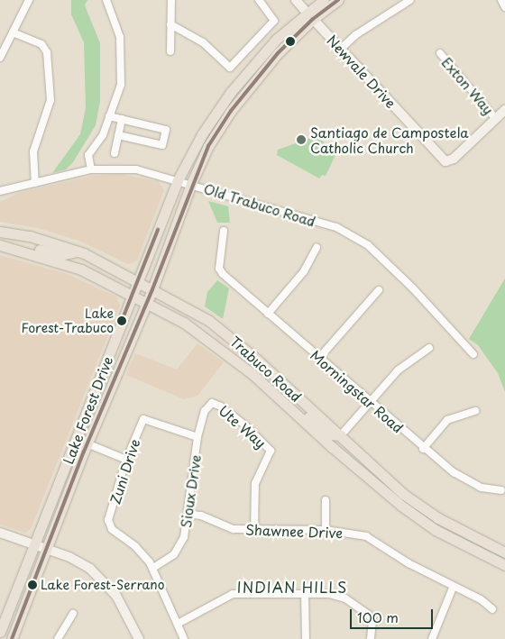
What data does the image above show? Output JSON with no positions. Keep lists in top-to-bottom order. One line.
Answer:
{"streets":{"main road":["Trabuco Road","Lake Forest Drive"],"street":["Newvale Drive","Exton Way","Old Trabuco Road","Morningstar Road","Ute Way","Zuni Drive","Sioux Drive","Shawnee Drive"]},"crossings":[["Newvale Drive","Exton Way"],["Newvale Drive","Lake Forest Drive"],["Old Trabuco Road","Lake Forest Drive"],["Trabuco Road","Lake Forest Drive"],["Ute Way","Sioux Drive"],["Ute Way","Shawnee Drive"],["Zuni Drive","Sioux Drive"],["Sioux Drive","Shawnee Drive"]],"districts":["INDIAN HILLS"],"places":["Santiago de Campostela Catholic Church","Lake Forest-Trabuco","Lake Forest-Serrano"],"scale_bar":"100 m"}
